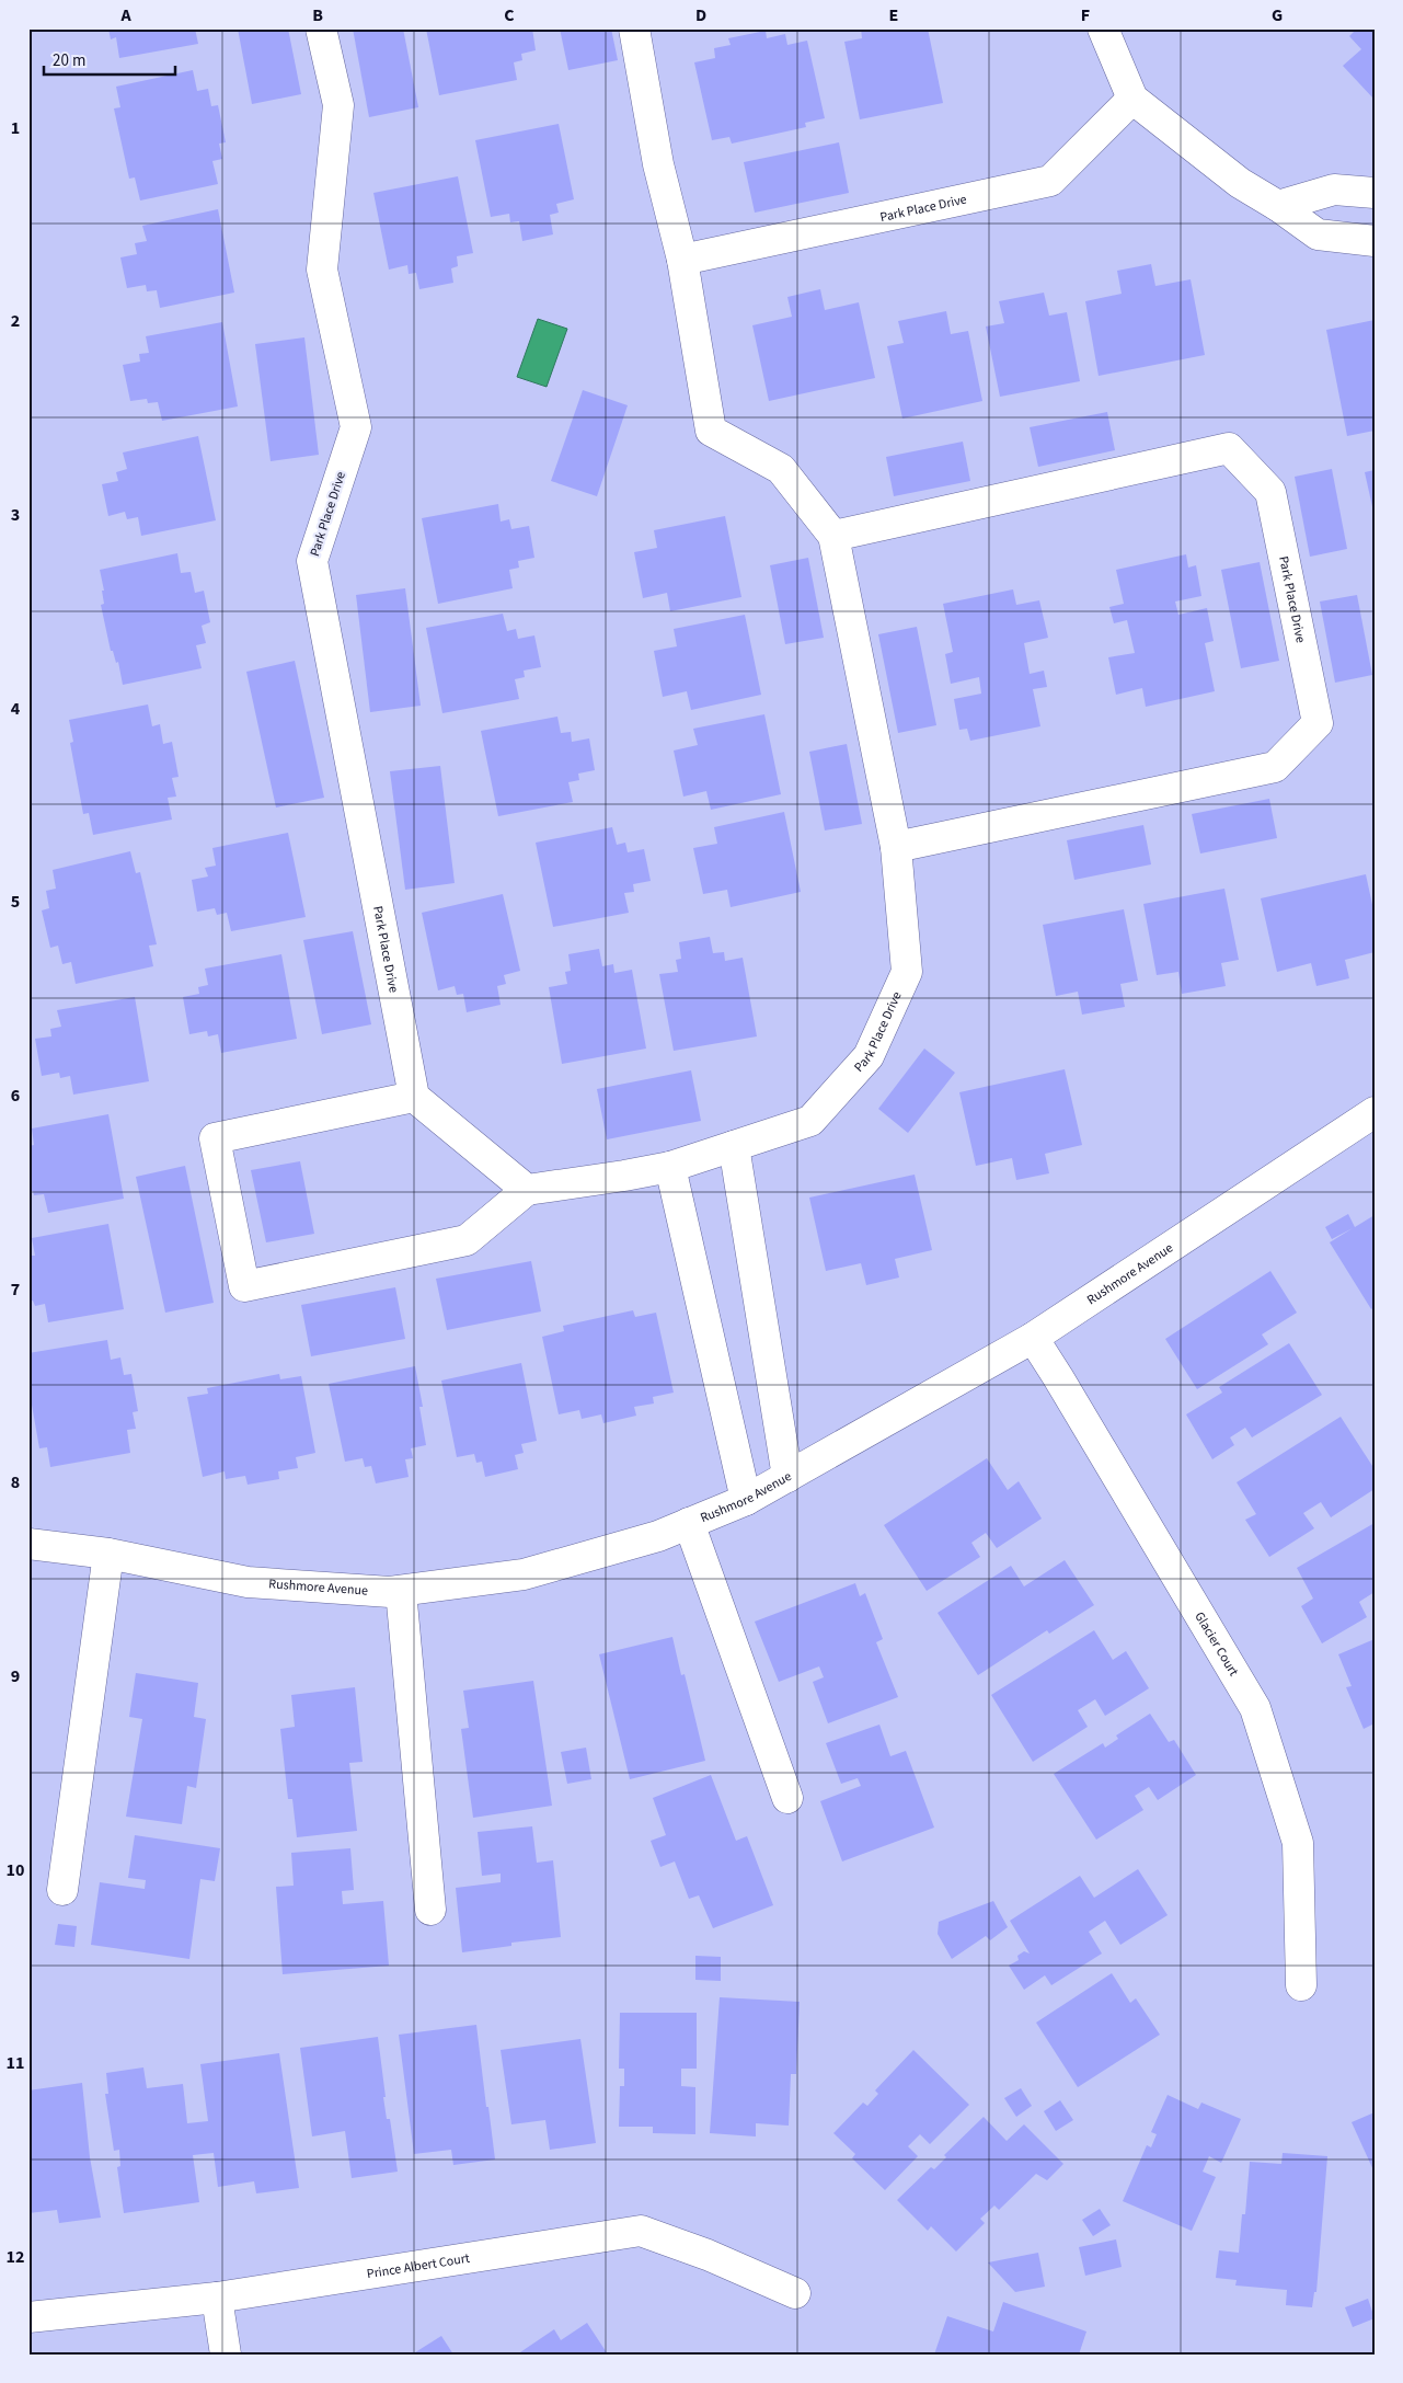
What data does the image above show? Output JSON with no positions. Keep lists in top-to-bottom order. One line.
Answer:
{"streets":{"street":["Park Place Drive","Rushmore Avenue","Glacier Court","Prince Albert Court"]},"crossings":[["Rushmore Avenue","Glacier Court"]],"scale_bar":"20 m","grid":{"columns":["A","B","C","D","E","F","G"],"rows":["1","2","3","4","5","6","7","8","9","10","11","12"]}}
